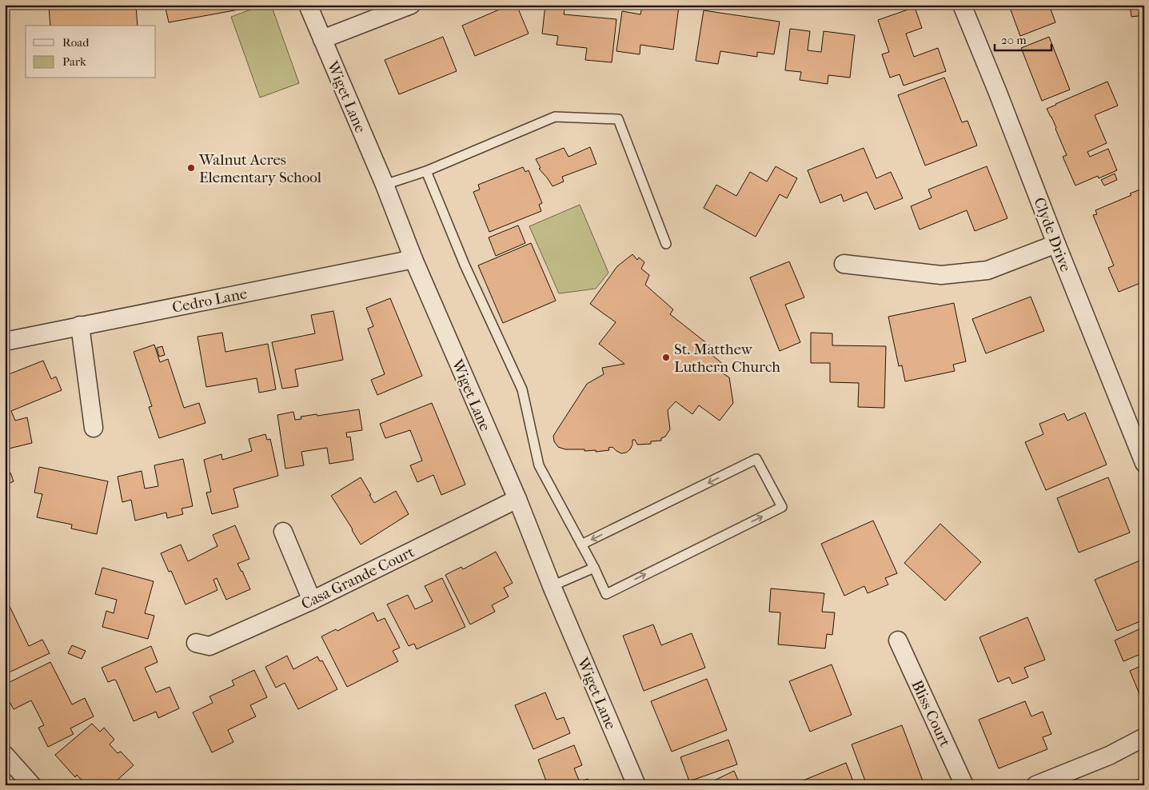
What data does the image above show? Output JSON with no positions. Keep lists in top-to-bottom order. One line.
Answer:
{"streets":{"street":["Wiget Lane","Clyde Drive","Cedro Lane","Casa Grande Court","Bliss Court"]},"crossings":[["Wiget Lane","Cedro Lane"],["Wiget Lane","Casa Grande Court"]],"places":["Walnut Acres Elementary School","St. Matthew Luthern Church"],"legend":["Road","Park"],"scale_bar":"20 m"}
